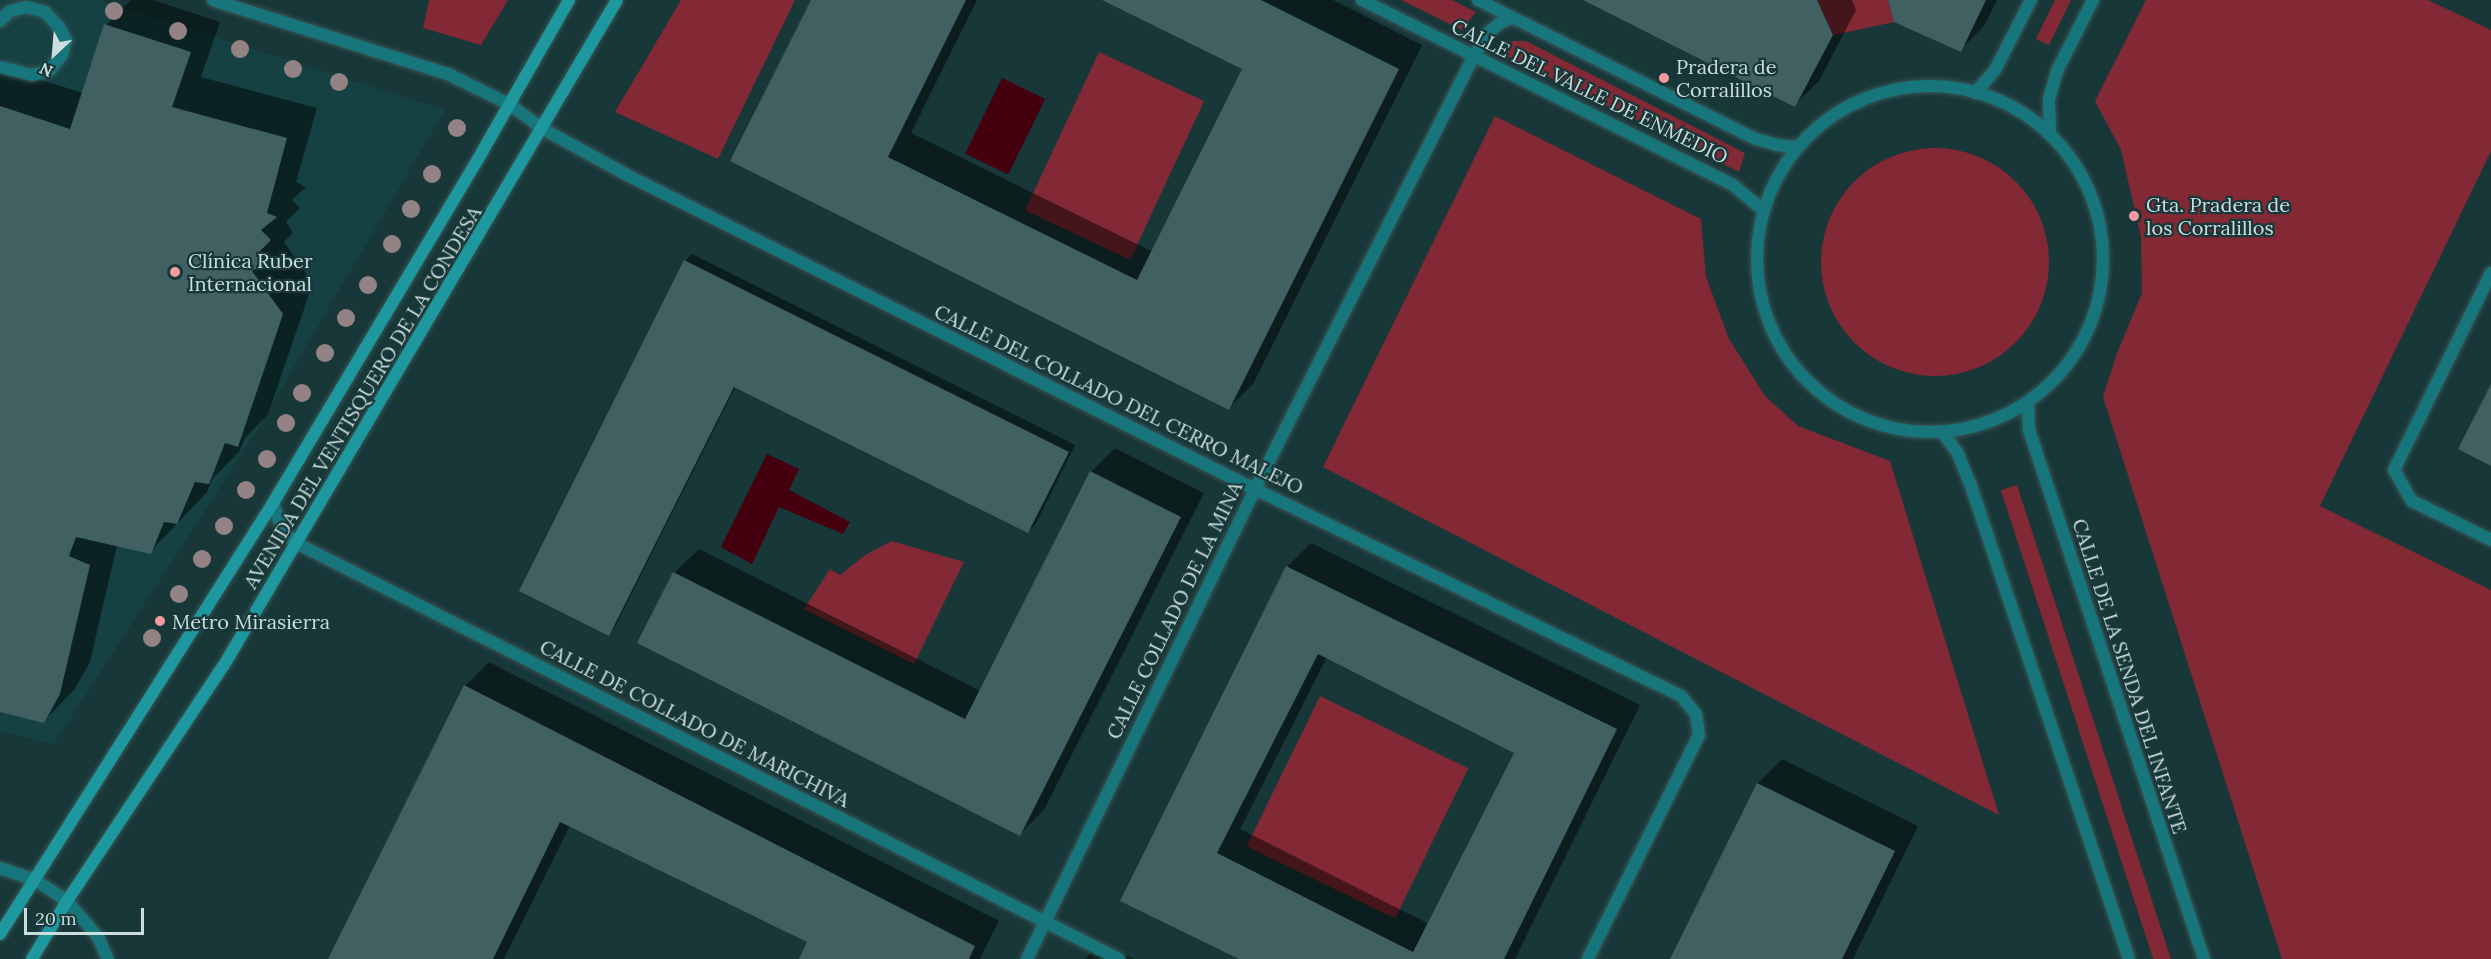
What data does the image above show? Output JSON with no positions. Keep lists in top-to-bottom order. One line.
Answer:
{"streets":{"main road":["AVENIDA DEL VENTISQUERO DE LA CONDESA"],"street":["CALLE DEL VALLE DE ENMEDIO","CALLE DEL COLLADO DEL CERRO MALEJO","CALLE COLLADO DE LA MINA","CALLE DE LA SENDA DEL INFANTE","CALLE DE COLLADO DE MARICHIVA"]},"crossings":[["CALLE DEL VALLE DE ENMEDIO","CALLE COLLADO DE LA MINA"],["AVENIDA DEL VENTISQUERO DE LA CONDESA","CALLE DEL COLLADO DEL CERRO MALEJO"],["AVENIDA DEL VENTISQUERO DE LA CONDESA","CALLE DE COLLADO DE MARICHIVA"],["CALLE DEL COLLADO DEL CERRO MALEJO","CALLE COLLADO DE LA MINA"],["CALLE COLLADO DE LA MINA","CALLE DE COLLADO DE MARICHIVA"]],"places":["Pradera de Corralillos","Gta. Pradera de los Corralillos","Clínica Ruber Internacional","Metro Mirasierra"],"scale_bar":"20 m","north":"bottom left"}
